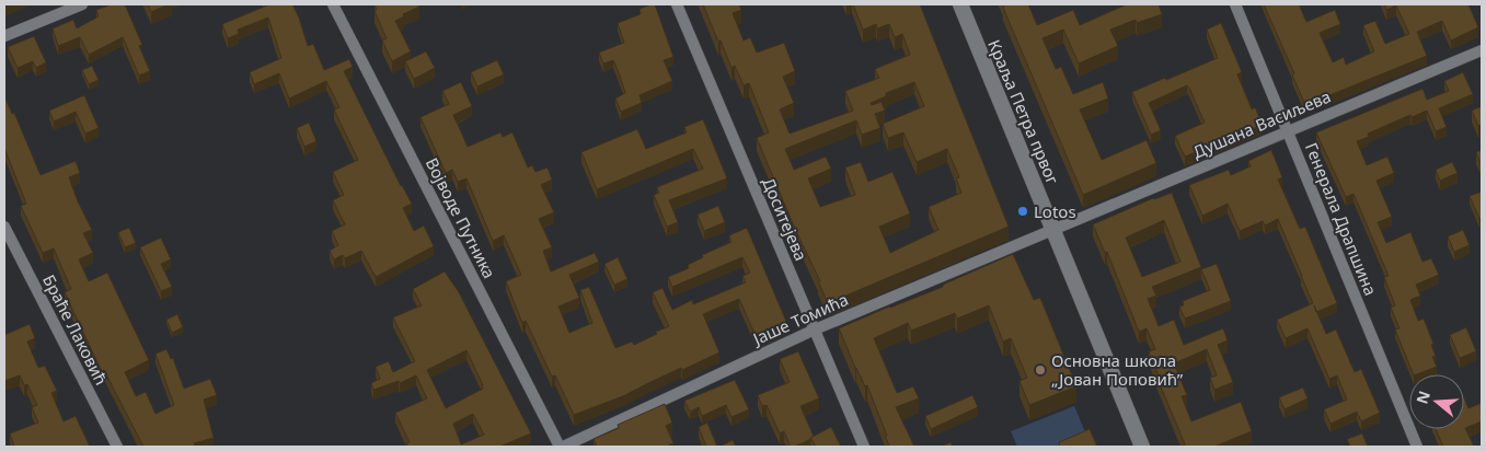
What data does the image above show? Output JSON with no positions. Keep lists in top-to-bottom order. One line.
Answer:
{"streets":{"street":["Краља Петра првог","Душана Васиљева","Војводе Путника","Доситејева","Генерала Драпшина","Јаше Томића","Браће Лаковић"]},"crossings":[["Краља Петра првог","Душана Васиљева"],["Краља Петра првог","Јаше Томића"],["Душана Васиљева","Генерала Драпшина"],["Душана Васиљева","Јаше Томића"],["Војводе Путника","Јаше Томића"],["Доситејева","Јаше Томића"]],"places":["Lotos","Основна школа „Јован Поповић”"],"north":"left"}
